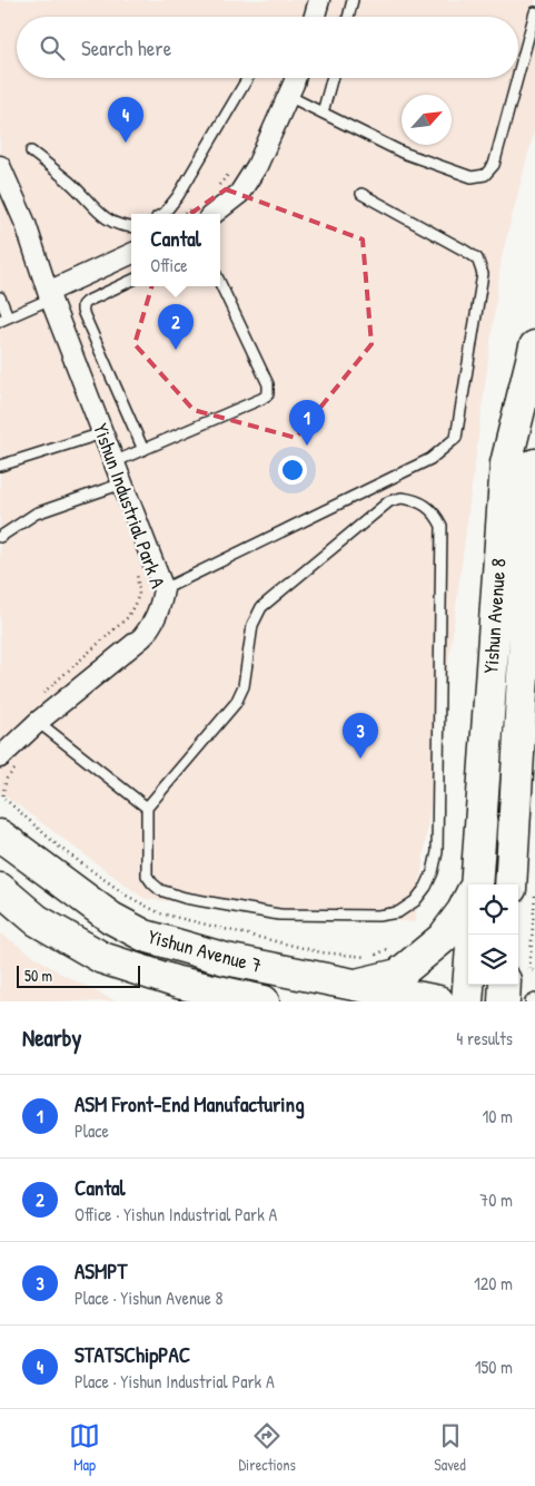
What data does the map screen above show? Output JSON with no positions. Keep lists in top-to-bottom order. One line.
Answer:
{"streets":{"main road":["Yishun Avenue 8","Yishun Avenue 7"],"street":["Yishun Industrial Park A"]},"scale_bar":"50 m","north":"top right","page":{"search":"Search here","pins":["4","2","1","3"],"popup":["Cantal","Office"],"scale":"50 m","heading":["Nearby","4 results"],"list":[{"mark":"1","name":"ASM Front-End Manufacturing","note":"Place","value":"10 m"},{"mark":"2","name":"Cantal","note":"Office · Yishun Industrial Park A","value":"70 m"},{"mark":"3","name":"ASMPT","note":"Place · Yishun Avenue 8","value":"120 m"},{"mark":"4","name":"STATSChipPAC","note":"Place · Yishun Industrial Park A","value":"150 m"}],"nav":["Map","Directions","Saved"]}}
